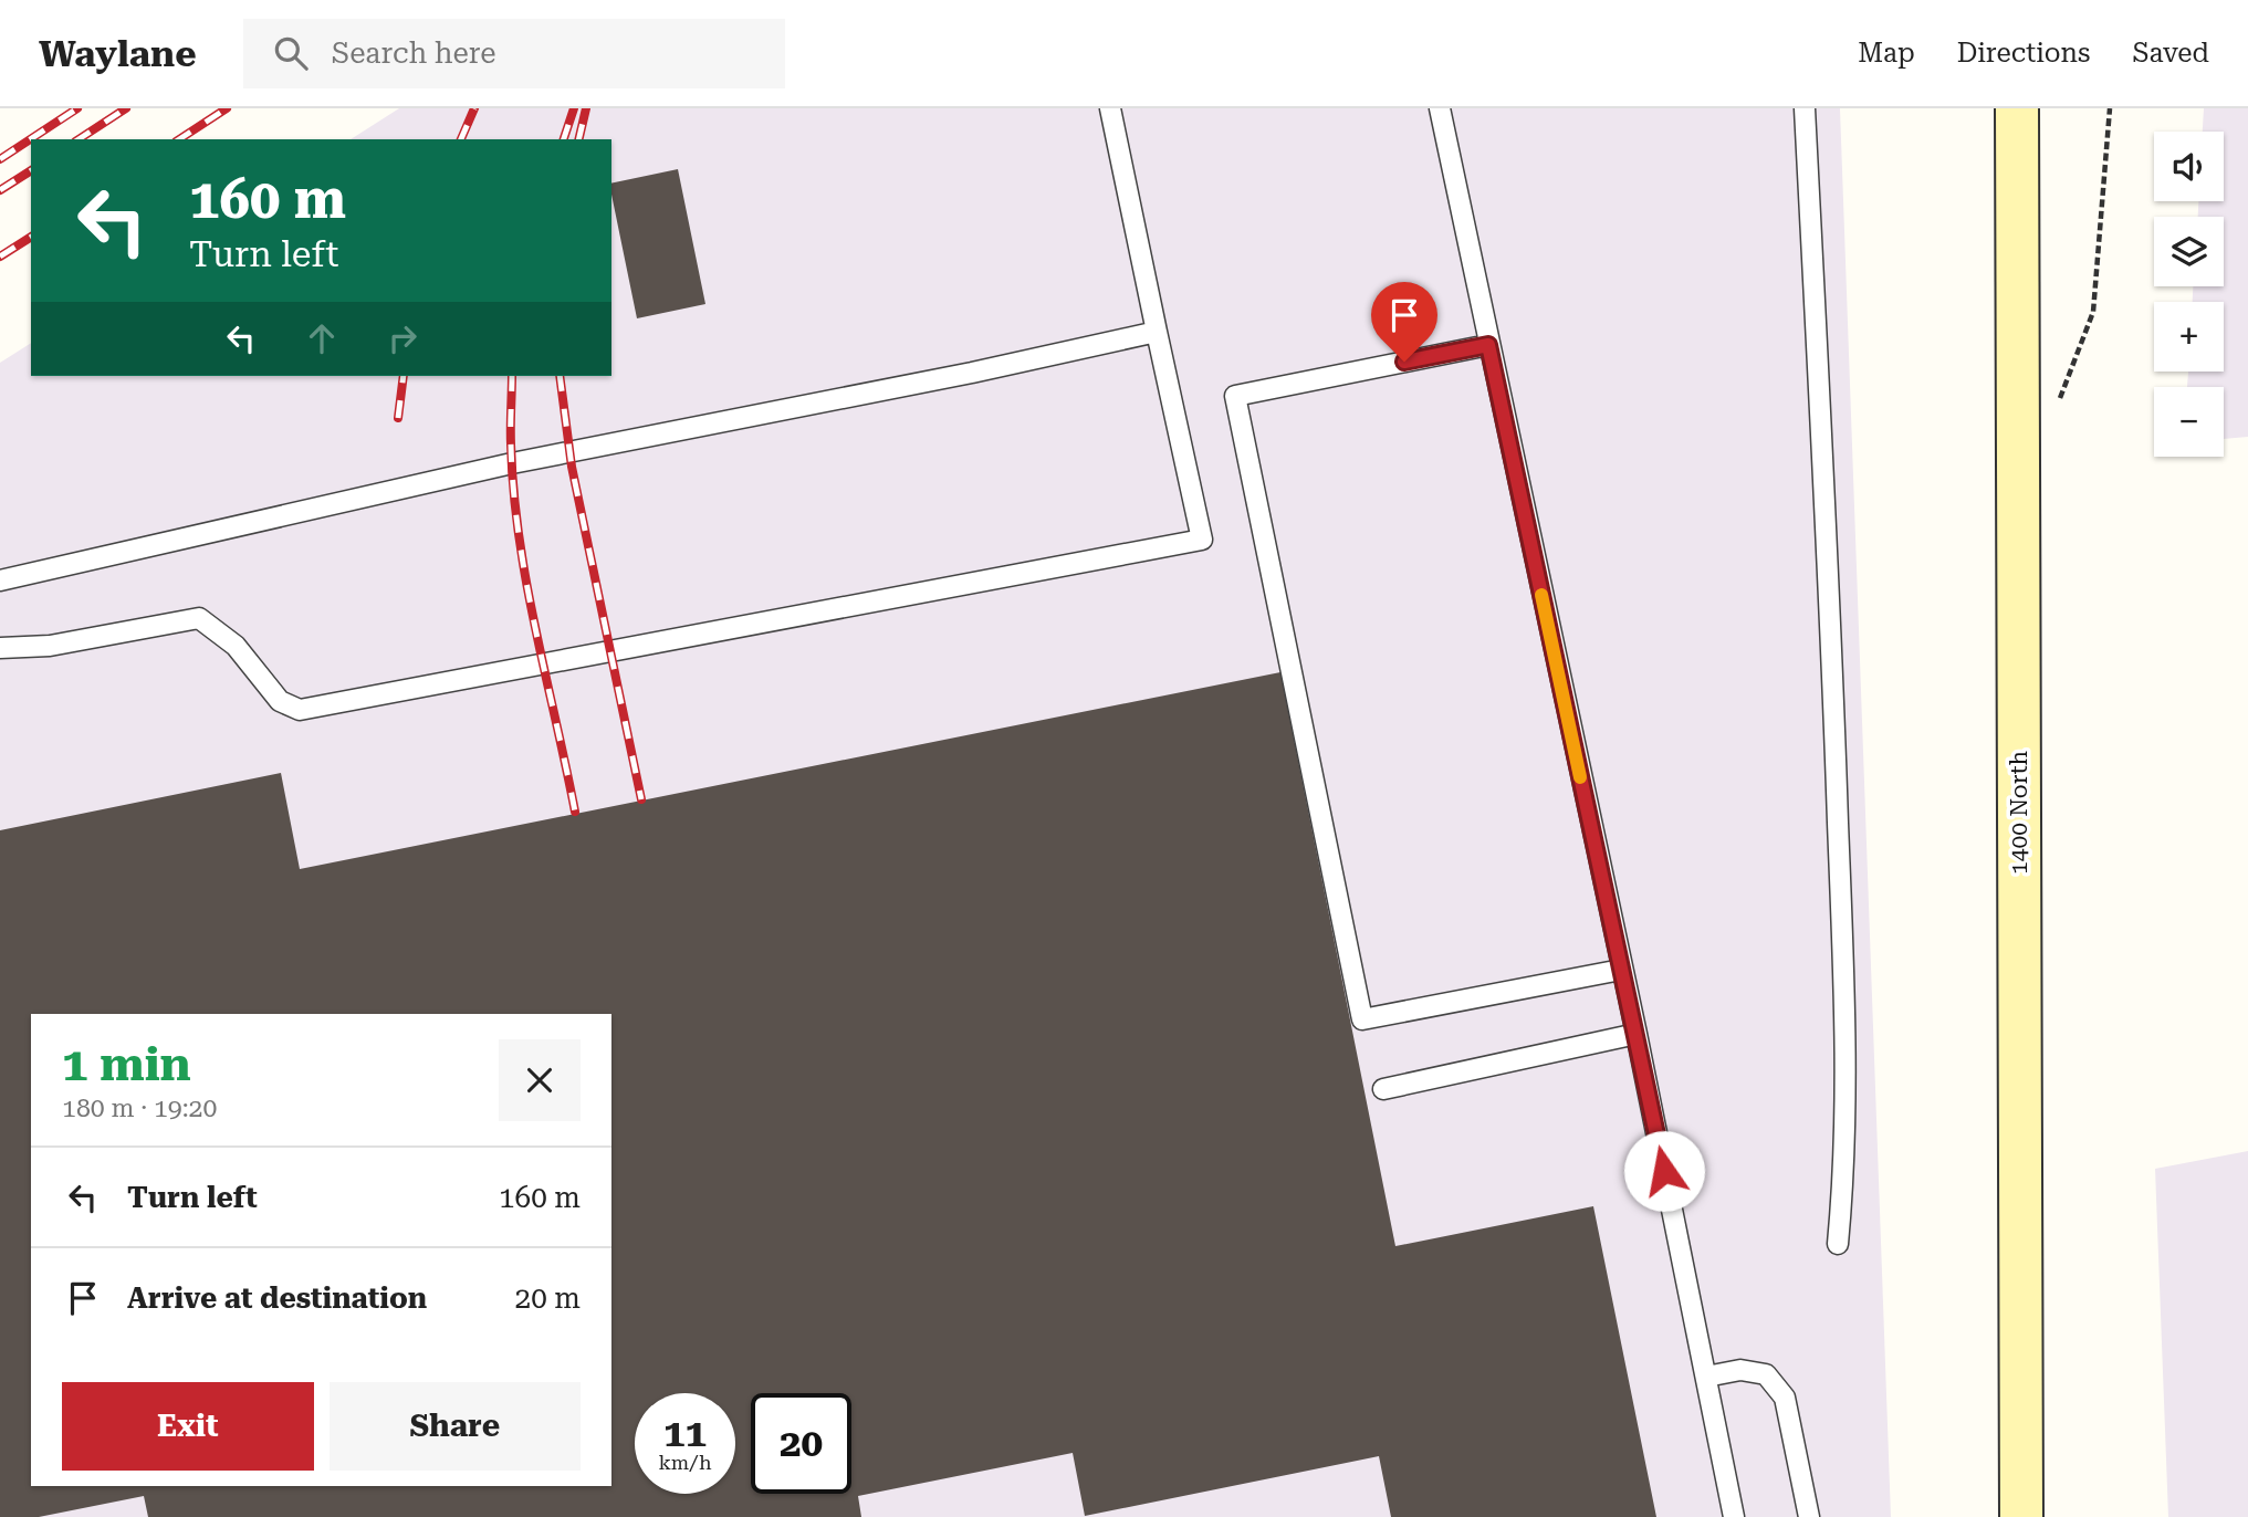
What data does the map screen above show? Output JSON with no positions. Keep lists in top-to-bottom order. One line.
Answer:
{"streets":{"main road":["1400 North"]},"page":{"header":"Waylane","search":"Search here","nav":["Map","Directions","Saved"],"map_buttons":["+","−"],"turn":["160 m","Turn left"],"heading":["1 min","180 m · 19:20"],"list":[{"name":"Turn left","value":"160 m"},{"name":"Arrive at destination","value":"20 m"}],"buttons":["Exit","Share"],"speed":"11 km/h","limit":"20"}}
